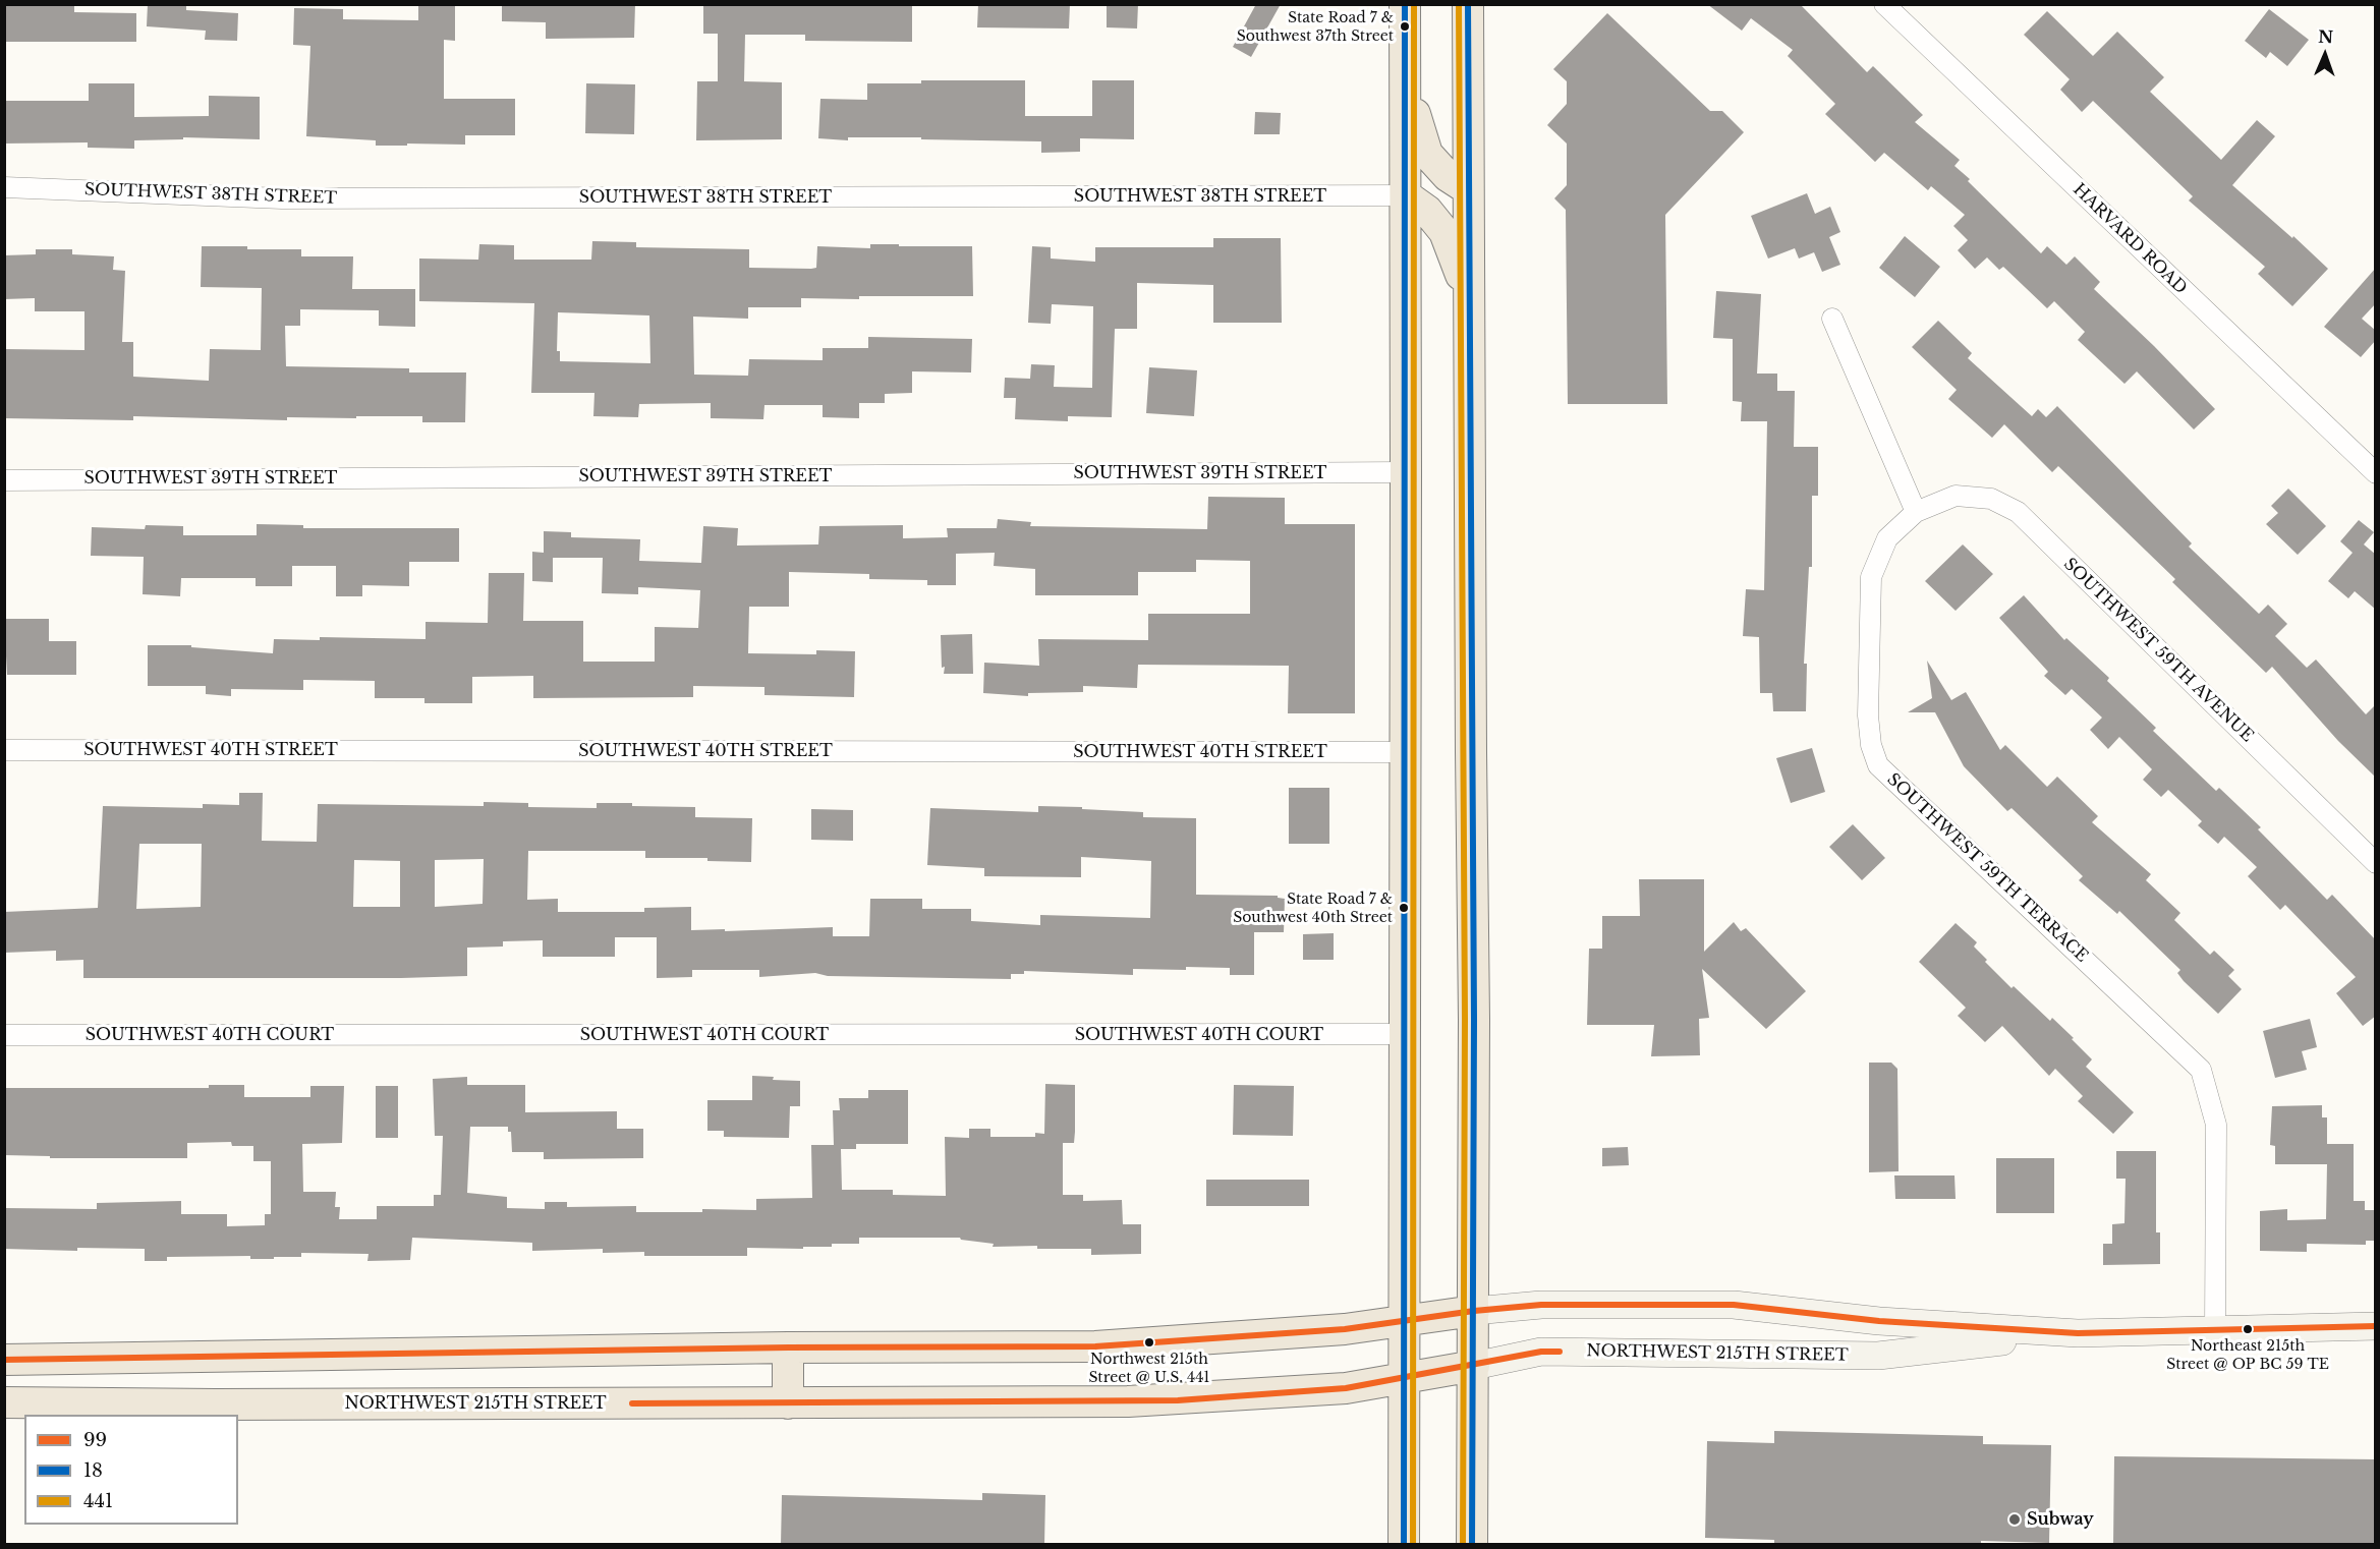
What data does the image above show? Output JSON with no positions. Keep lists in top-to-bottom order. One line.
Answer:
{"streets":{"main road":["NORTHWEST 215TH STREET"],"street":["SOUTHWEST 38TH STREET","HARVARD ROAD","SOUTHWEST 39TH STREET","SOUTHWEST 59TH AVENUE","SOUTHWEST 40TH STREET","SOUTHWEST 59TH TERRACE","SOUTHWEST 40TH COURT"]},"crossings":[["SOUTHWEST 59TH AVENUE","SOUTHWEST 59TH TERRACE"],["SOUTHWEST 59TH TERRACE","NORTHWEST 215TH STREET"]],"places":["State Road 7 & Southwest 37th Street","State Road 7 & Southwest 40th Street","Northeast 215th Street @ OP BC 59 TE","Northwest 215th Street @ U.S. 441","Subway"],"lines":["transit line 18","transit line 441","transit line 99"],"legend":["99","18","441"],"north":"top"}
